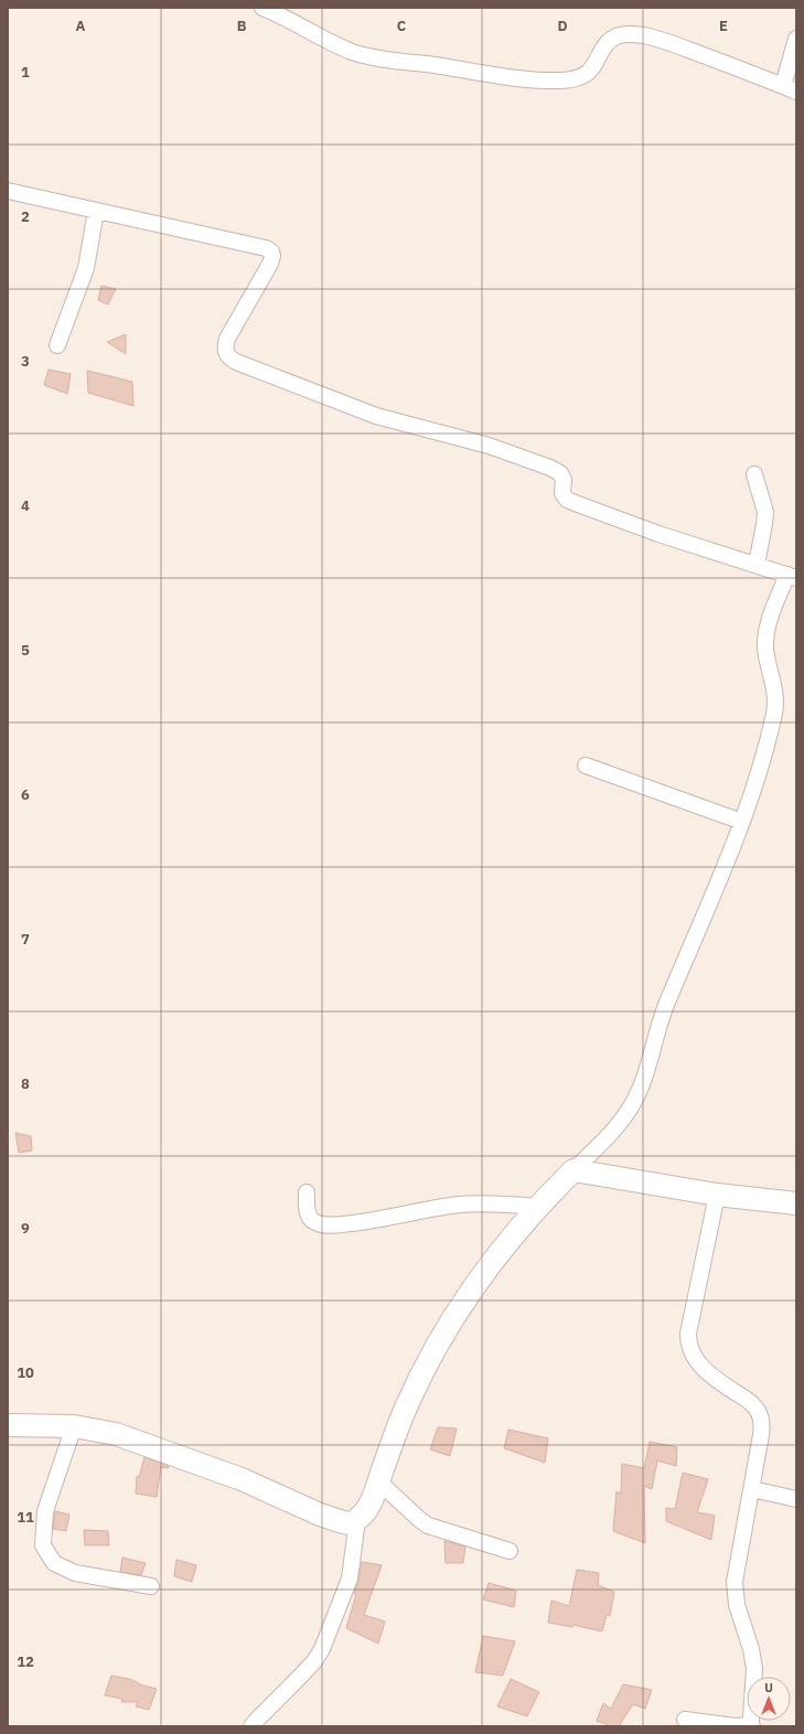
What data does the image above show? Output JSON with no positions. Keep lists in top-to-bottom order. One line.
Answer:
{"north":"top","grid":{"columns":["A","B","C","D","E"],"rows":["1","2","3","4","5","6","7","8","9","10","11","12"]}}
